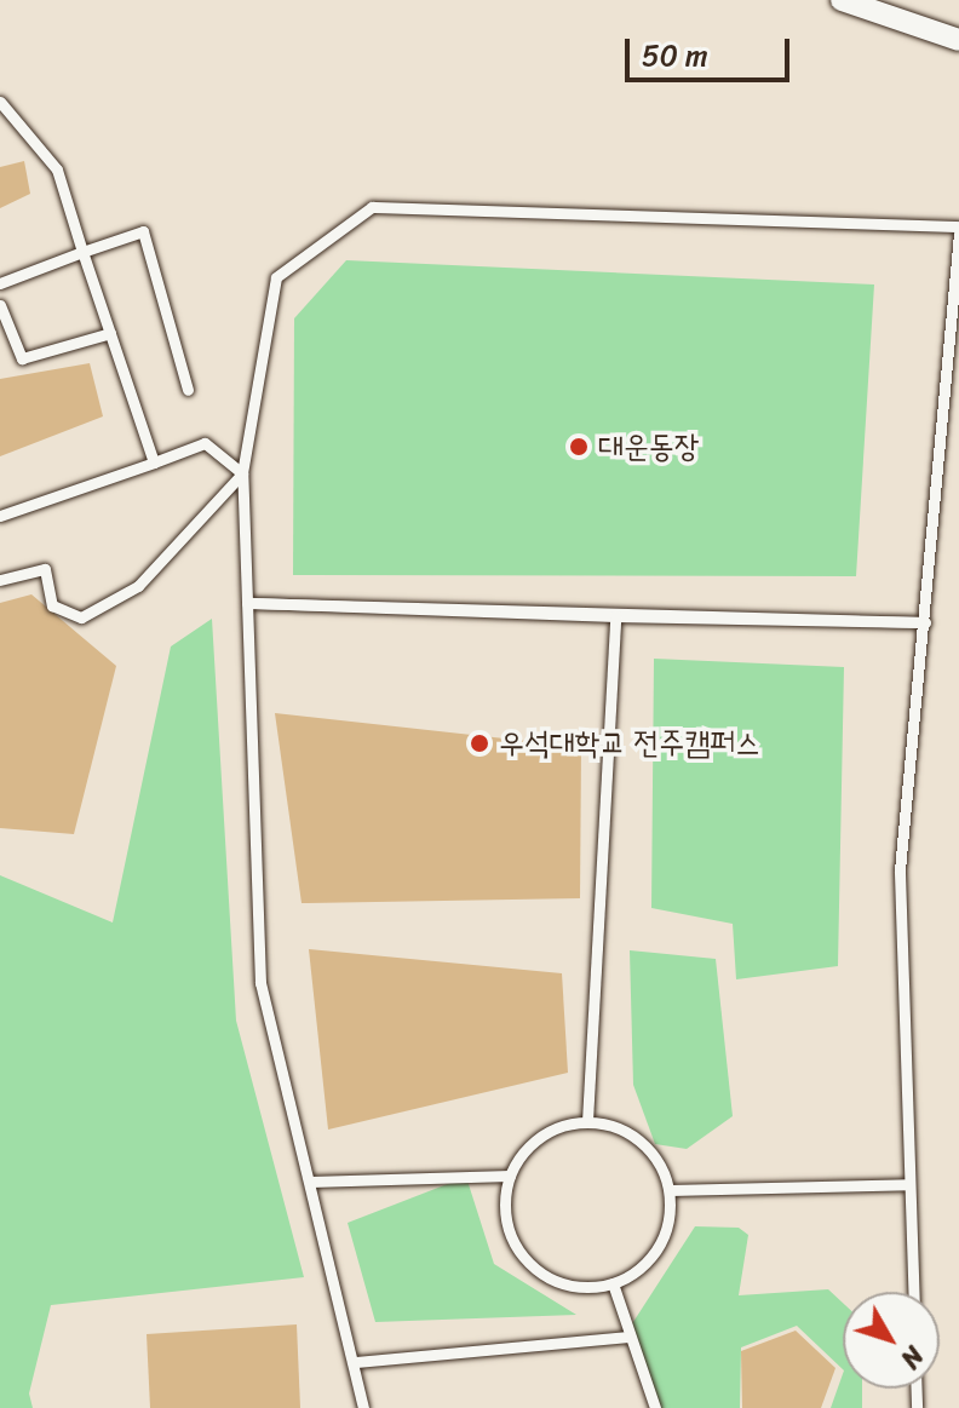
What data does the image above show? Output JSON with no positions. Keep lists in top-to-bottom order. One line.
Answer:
{"places":["대운동장","우석대학교 전주캠퍼스"],"scale_bar":"50 m","north":"bottom right"}
